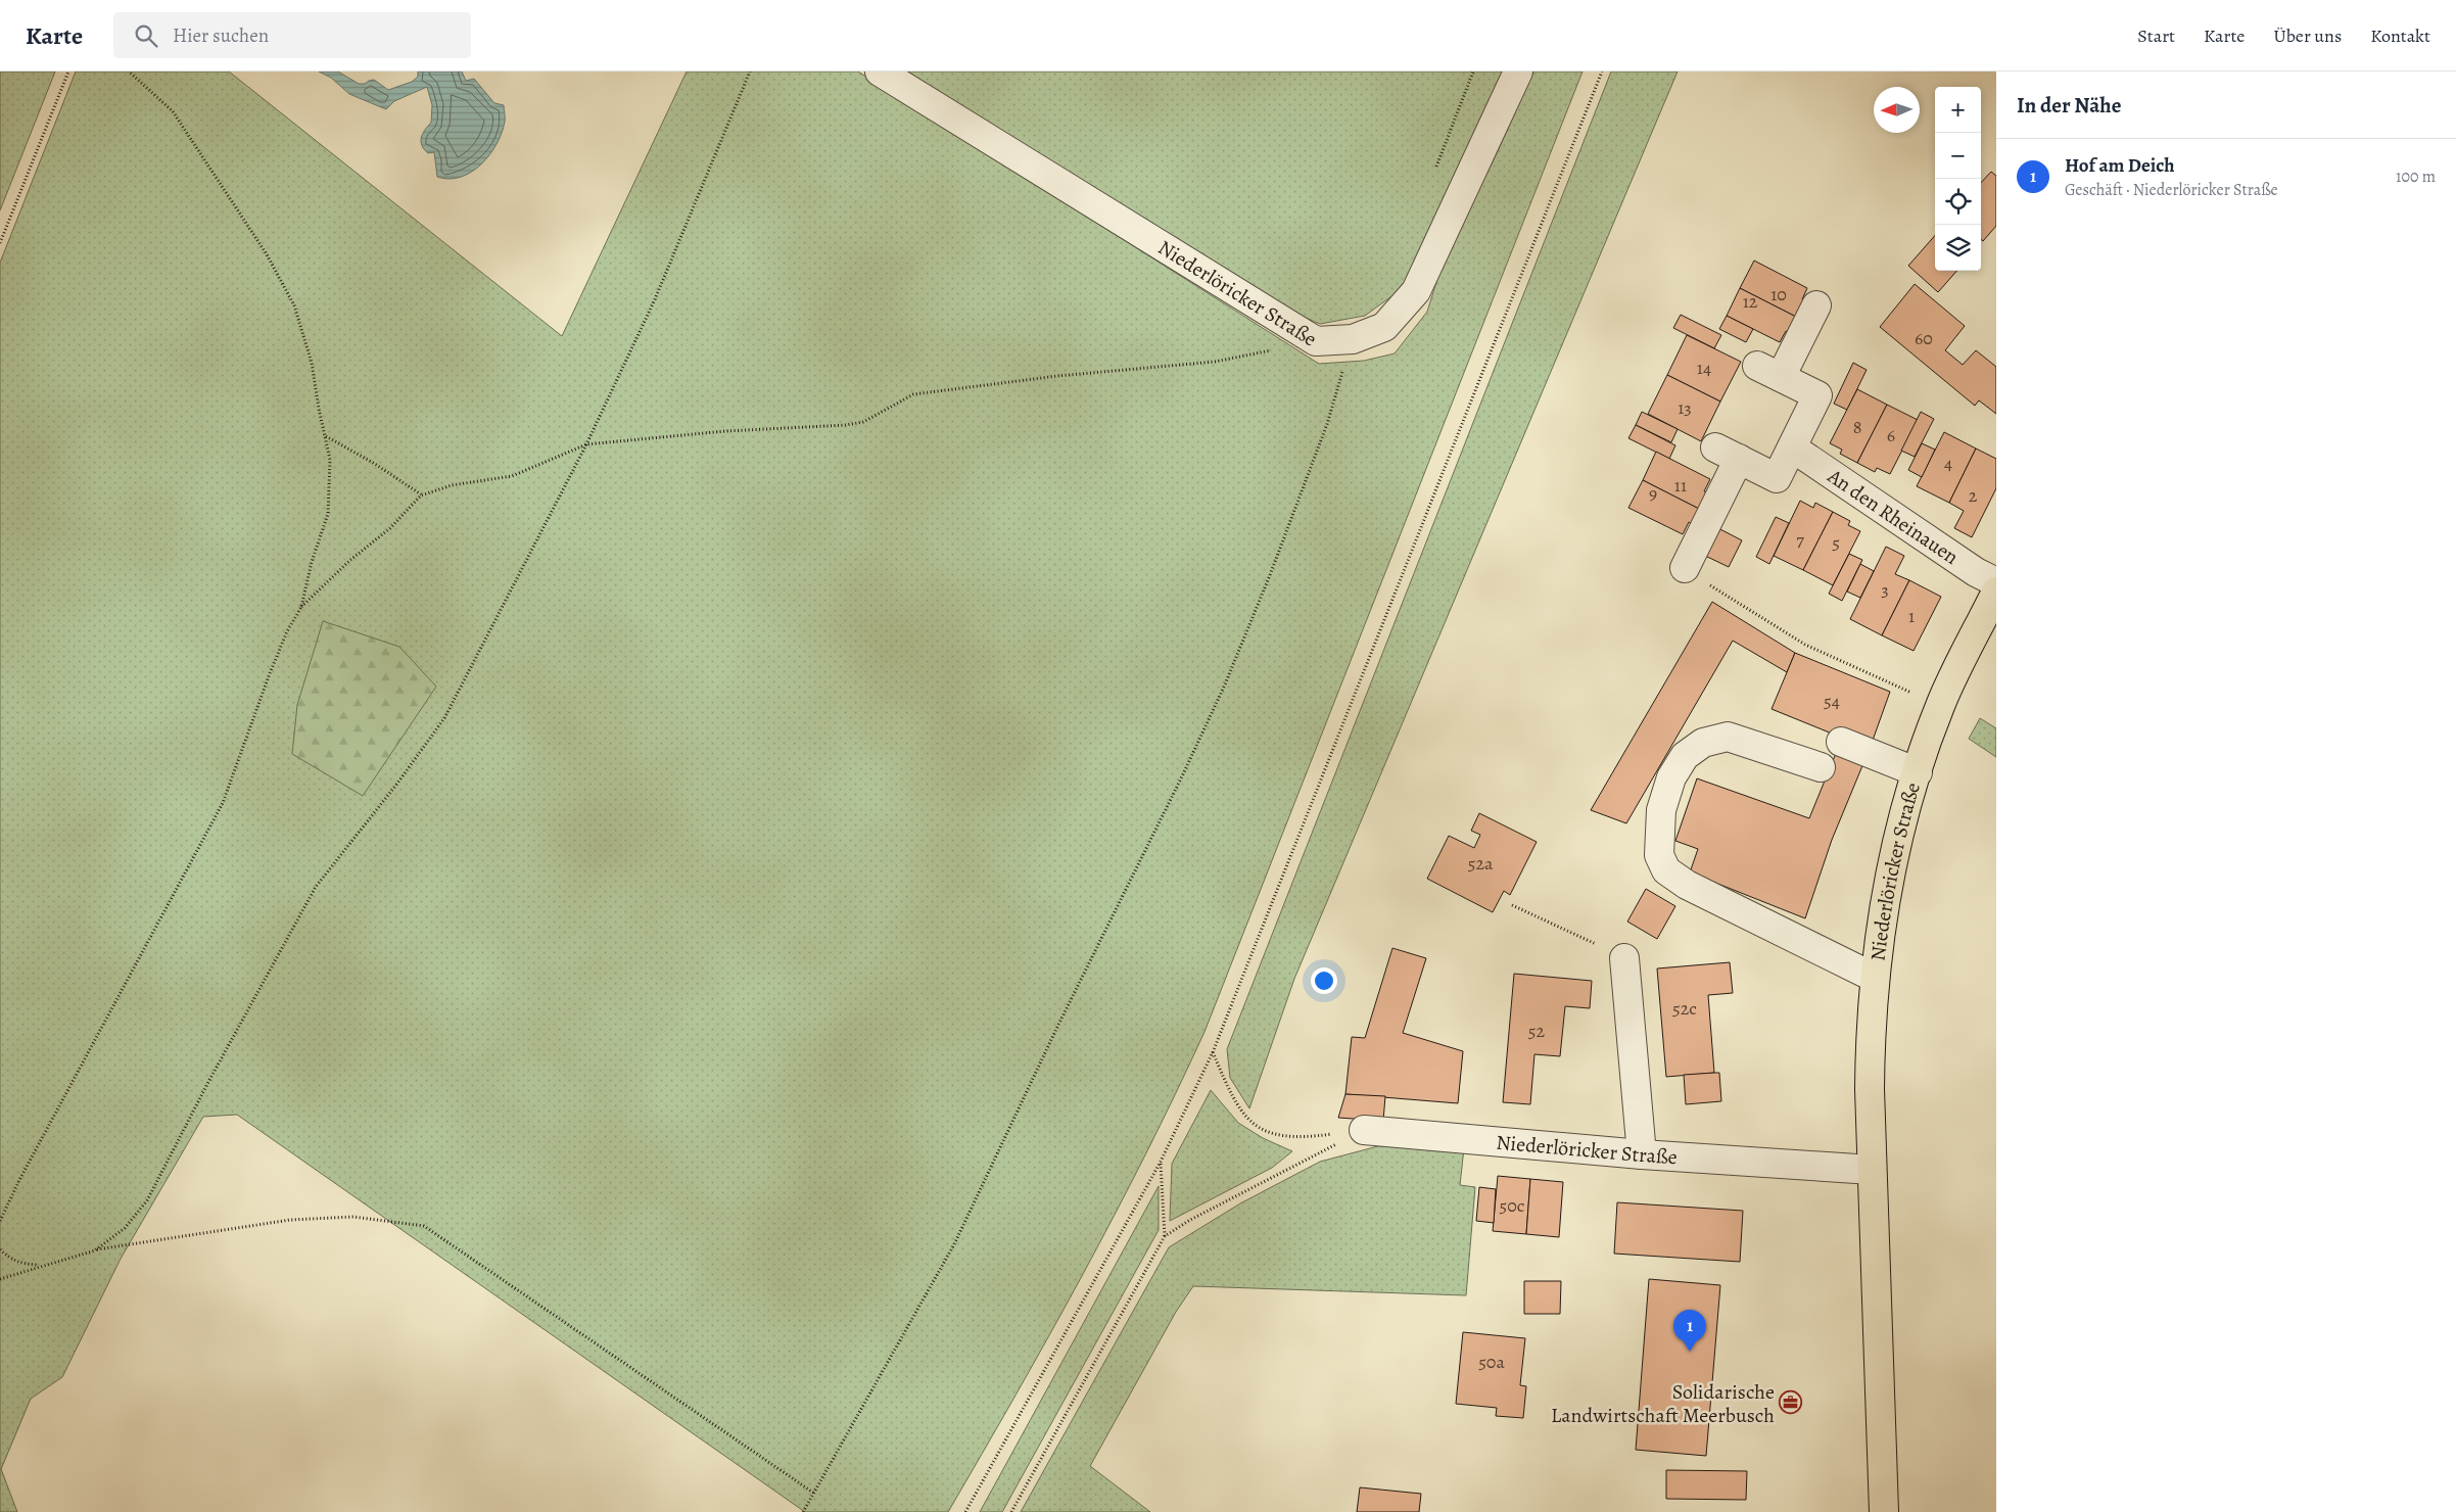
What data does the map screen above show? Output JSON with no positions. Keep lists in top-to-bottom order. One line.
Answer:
{"streets":{"main road":["Niederlöricker Straße"],"street":["An den Rheinauen"]},"places":{"office":["Solidarische Landwirtschaft Meerbusch"]},"house_numbers":["10","12","60","14","13","8","6","4","11","9","2","7","5","3","1","54","52a","52c","52","50c","50a"],"north":"left","page":{"header":"Karte","search":"Hier suchen","nav":["Start","Karte","Über uns","Kontakt"],"heading":"In der Nähe","map_buttons":["+","−"],"list":[{"mark":"1","name":"Hof am Deich","note":"Geschäft · Niederlöricker Straße","value":"100 m"}],"pins":"1"}}
